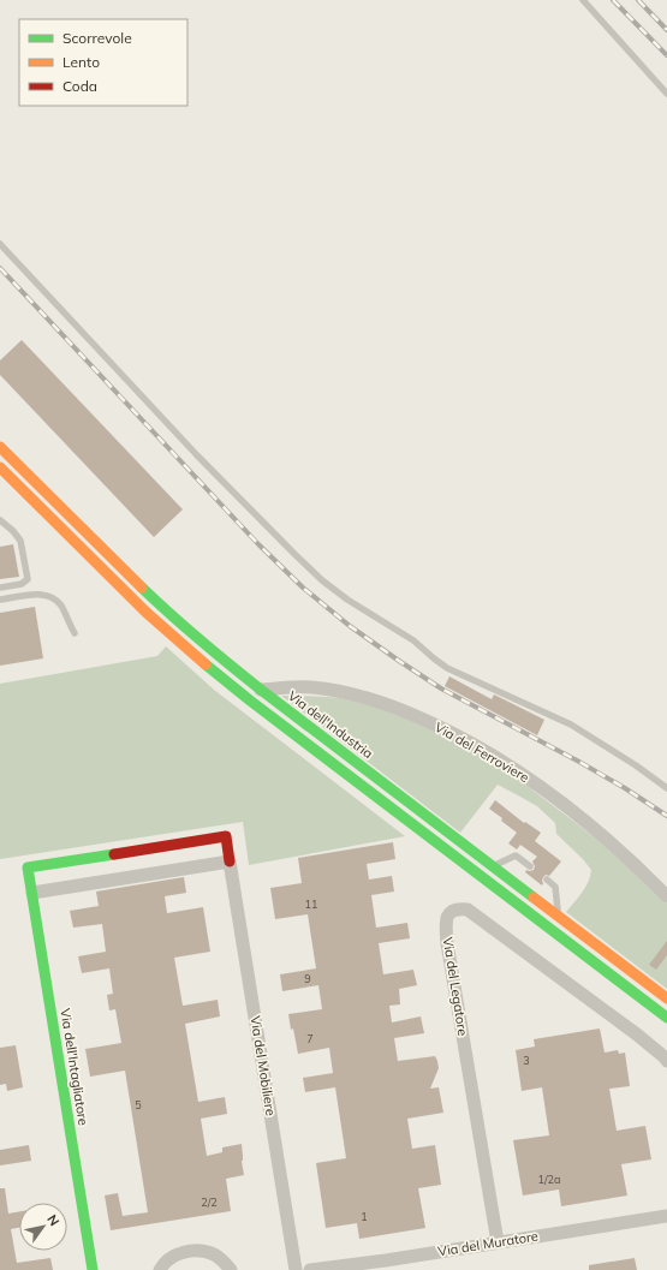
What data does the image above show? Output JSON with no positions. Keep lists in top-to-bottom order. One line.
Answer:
{"streets":{"main road":["Via dell'Industria","Via del Mobiliere","Via dell'Intagliatore"],"street":["Via del Ferroviere","Via del Legatore","Via del Muratore"]},"crossings":[["Via dell'Industria","Via del Ferroviere"],["Via del Legatore","Via del Muratore"],["Via del Mobiliere","Via dell'Intagliatore"]],"house_numbers":["11","9","7","3","5","1/2a","2/2","1"],"legend":["Scorrevole","Lento","Coda"],"north":"top right"}
